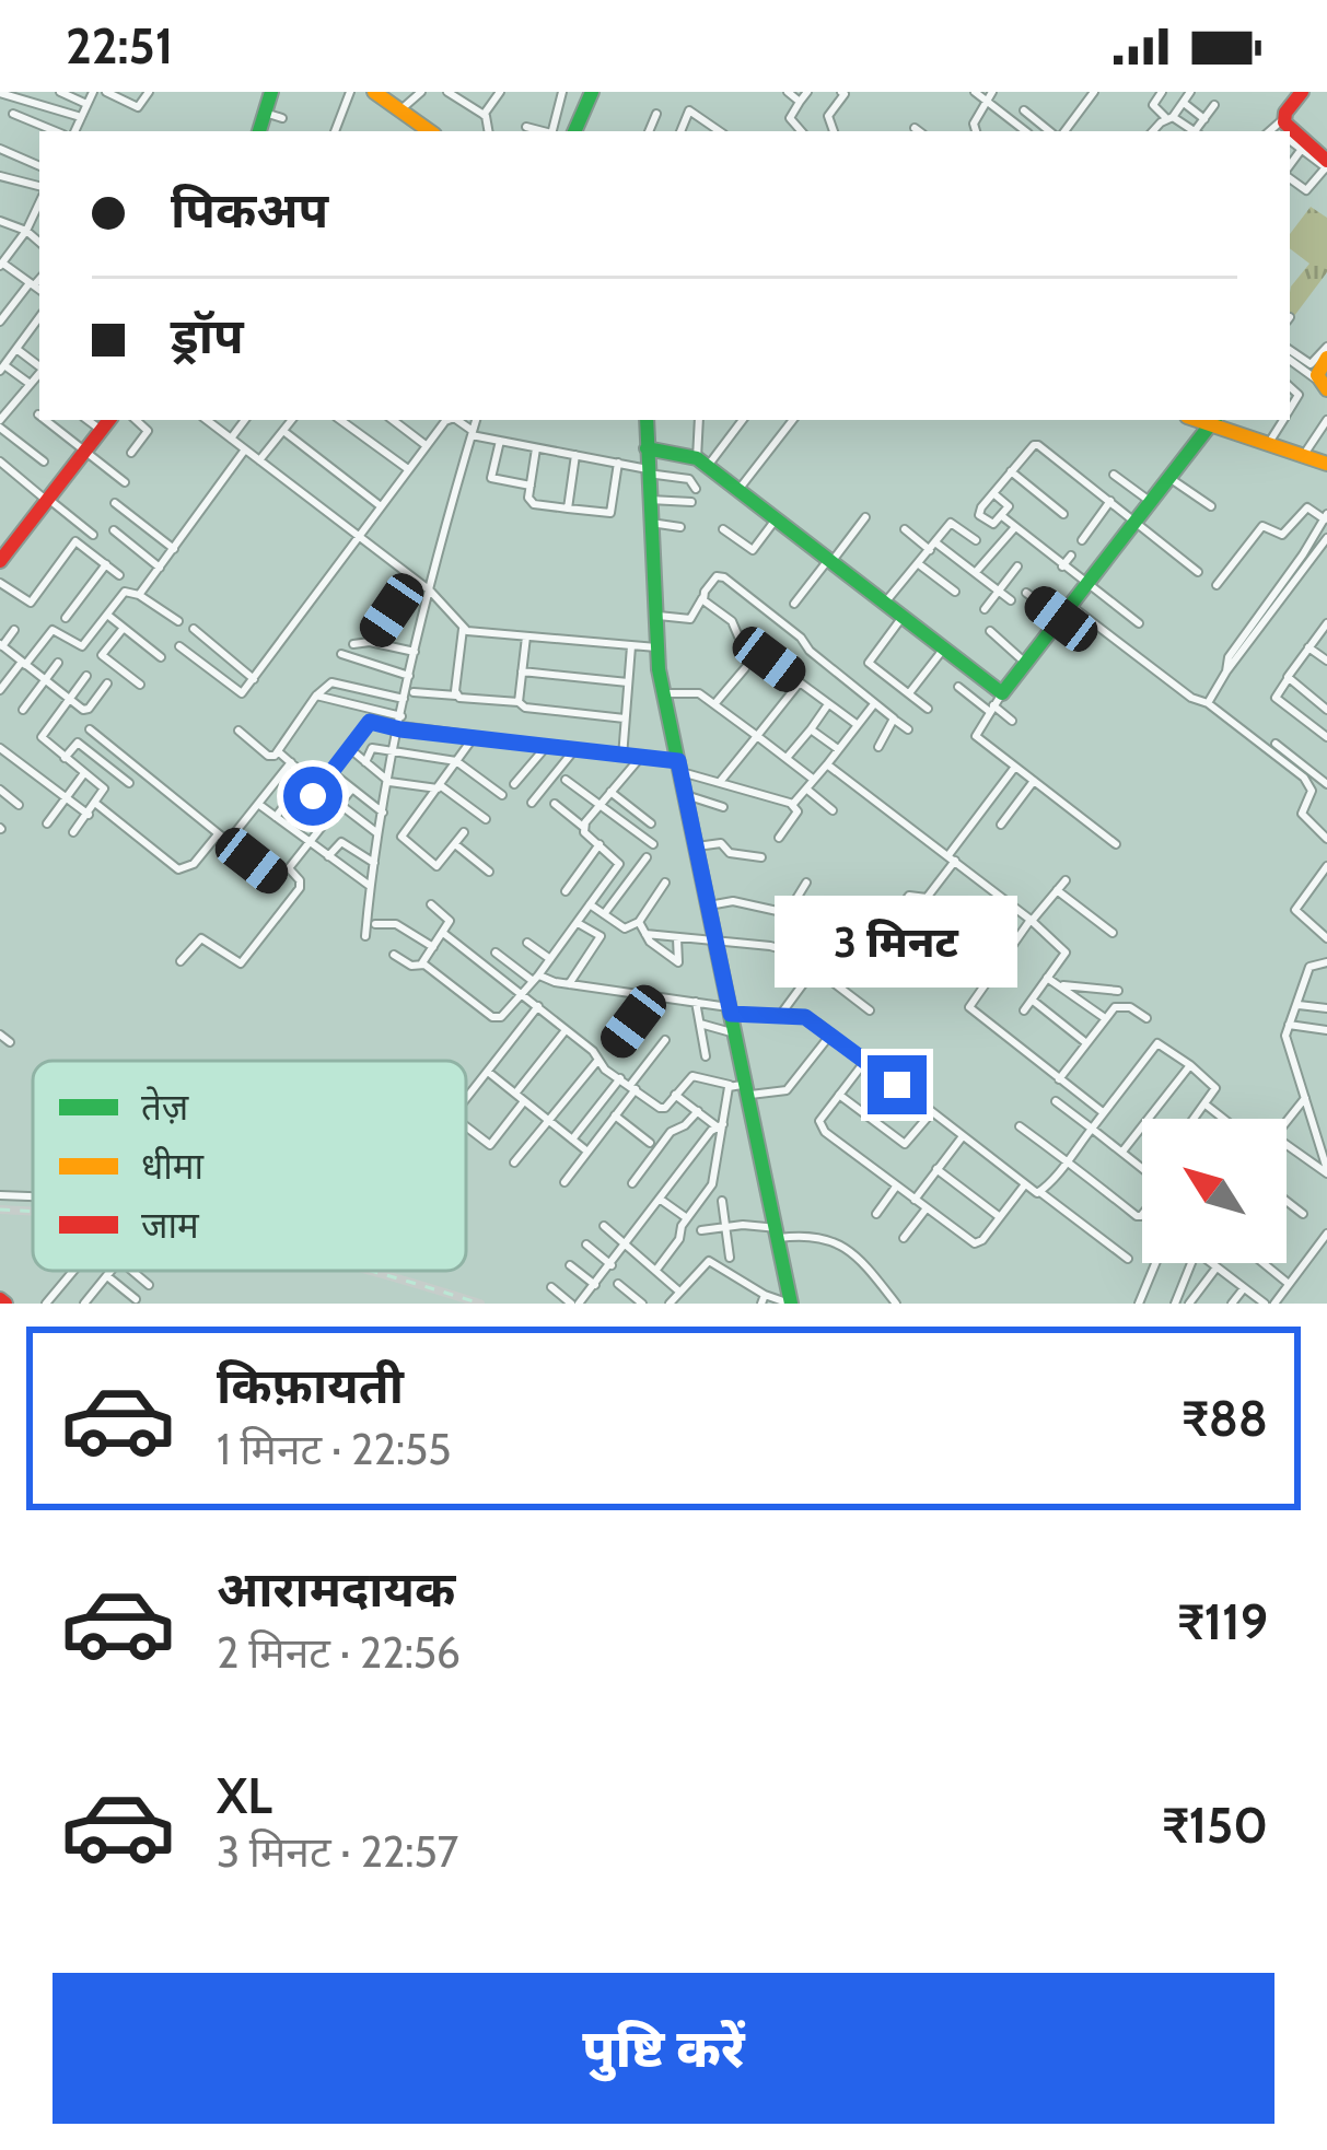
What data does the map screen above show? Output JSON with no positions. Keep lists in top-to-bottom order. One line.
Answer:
{"legend":["तेज़","धीमा","जाम"],"north":"top left","page":{"status":"22:51","banner":["पिकअप","ड्रॉप"],"bubble":"3 मिनट","list":[{"name":"किफ़ायती","note":"1 मिनट · 22:55","value":"₹88"},{"name":"आरामदायक","note":"2 मिनट · 22:56","value":"₹119"},{"name":"XL","note":"3 मिनट · 22:57","value":"₹150"}],"buttons":"पुष्टि करें"}}
